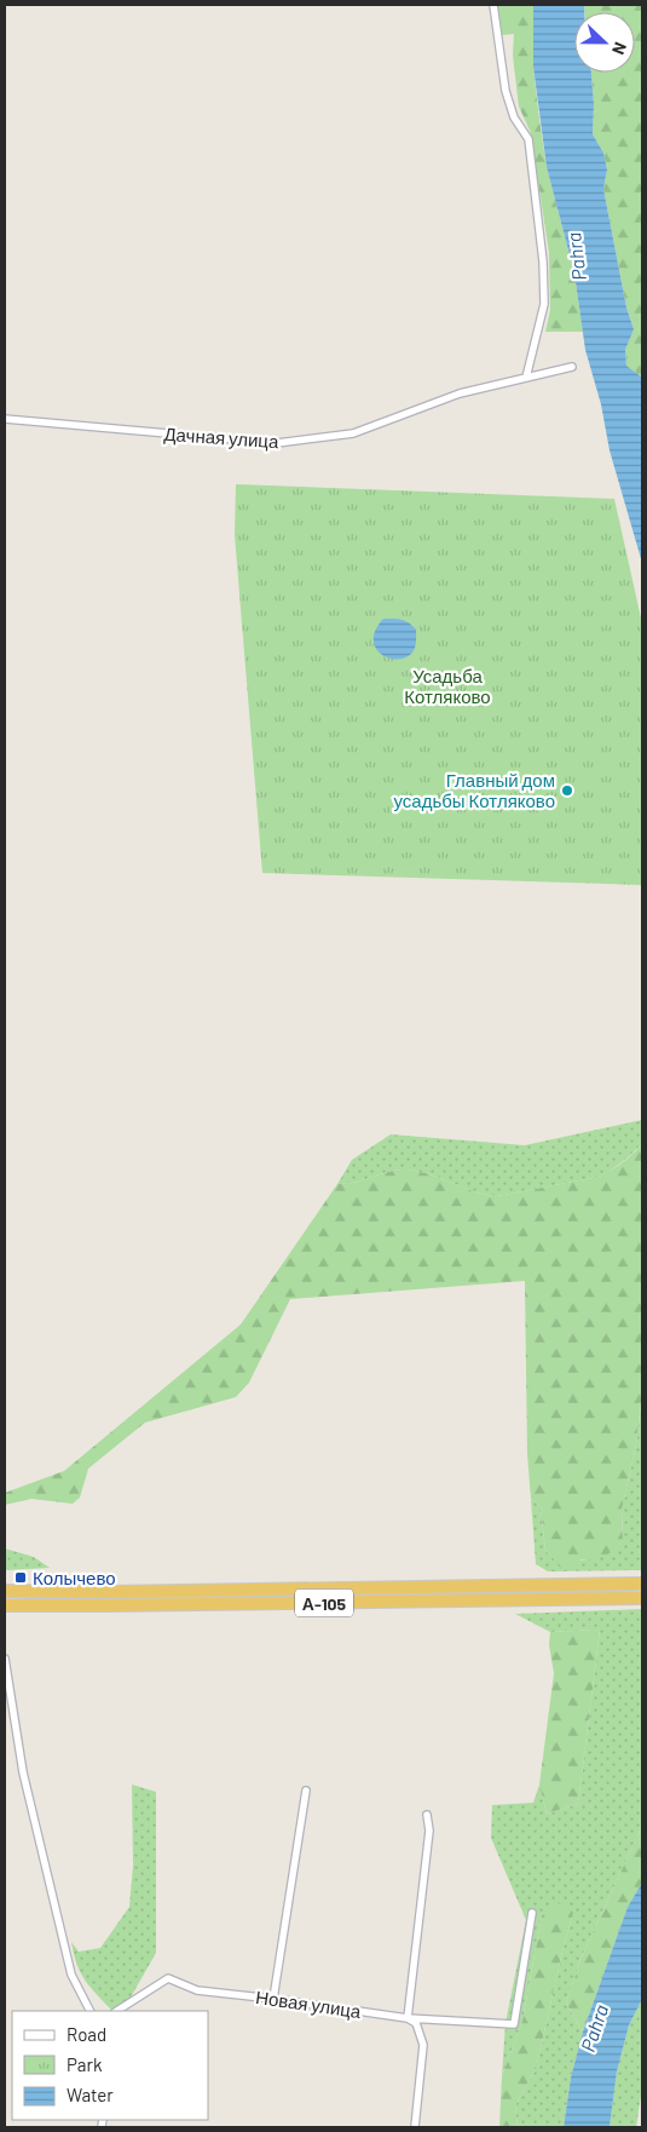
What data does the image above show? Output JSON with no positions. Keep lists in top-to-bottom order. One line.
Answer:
{"streets":{"highway":["А-105"],"street":["Дачная улица","Новая улица"]},"water":["Pahra"],"parks":["Усадьба Котляково"],"places":{"other":["Главный дом усадьбы Котляково"],"transit":["Колычево"]},"legend":["Road","Park","Water"],"north":"right"}
